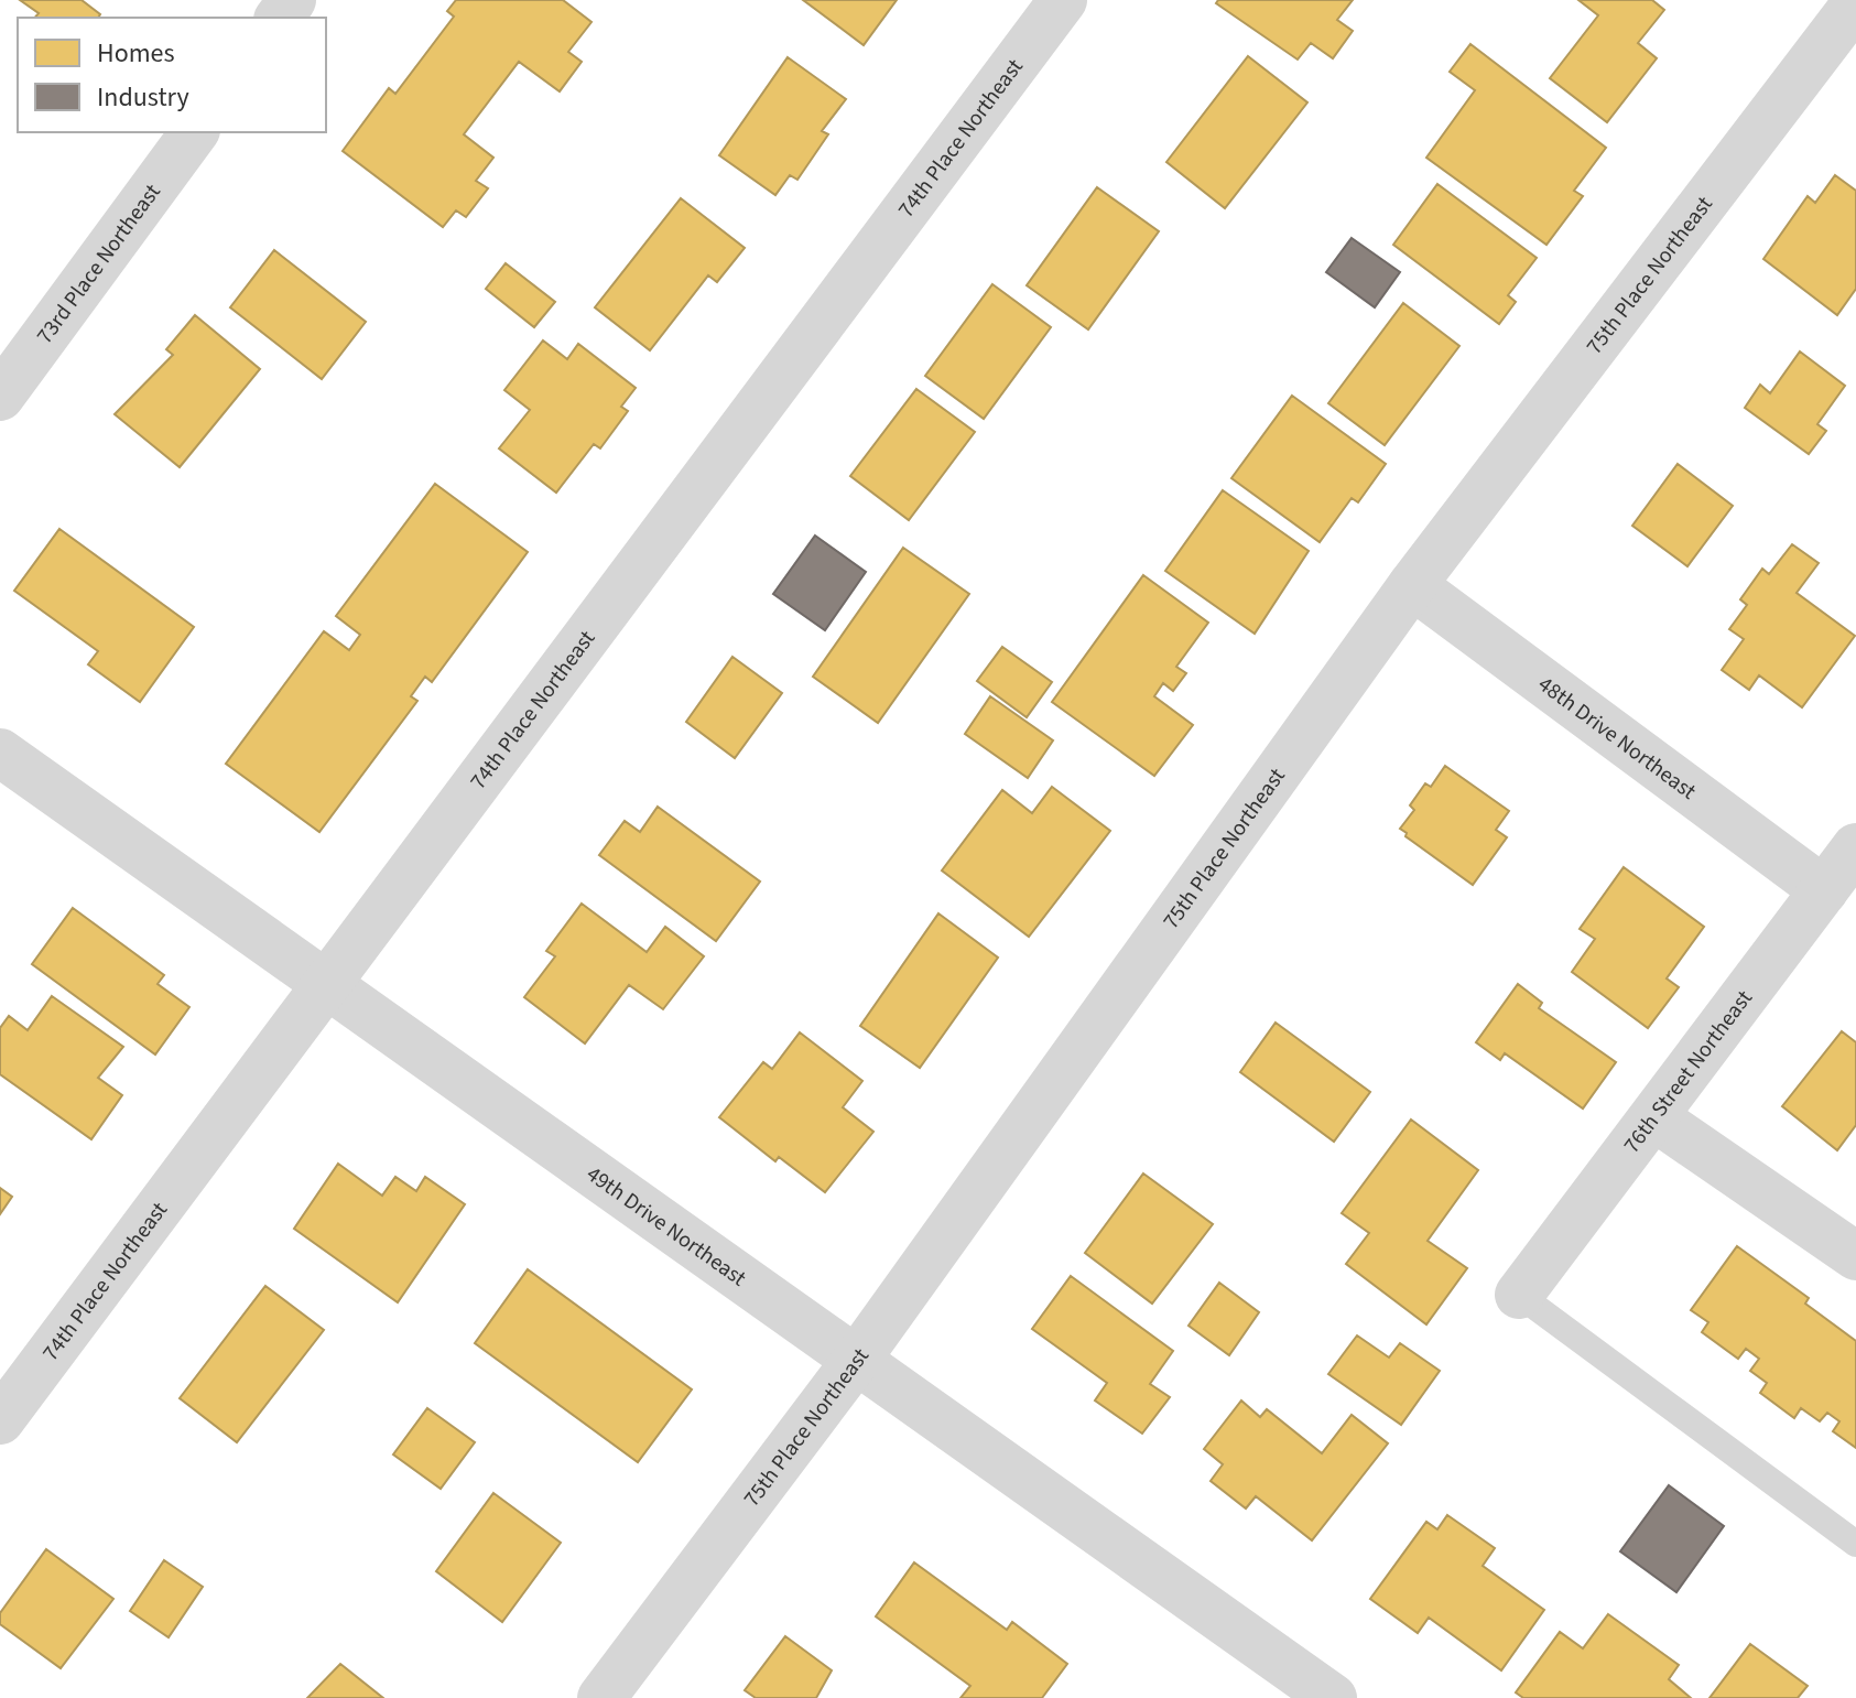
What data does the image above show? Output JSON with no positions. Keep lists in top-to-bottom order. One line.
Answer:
{"streets":{"street":["74th Place Northeast","73rd Place Northeast","75th Place Northeast","48th Drive Northeast","76th Street Northeast","49th Drive Northeast"]},"crossings":[["74th Place Northeast","49th Drive Northeast"],["75th Place Northeast","48th Drive Northeast"],["75th Place Northeast","49th Drive Northeast"],["48th Drive Northeast","76th Street Northeast"]],"legend":["Homes","Industry"]}
